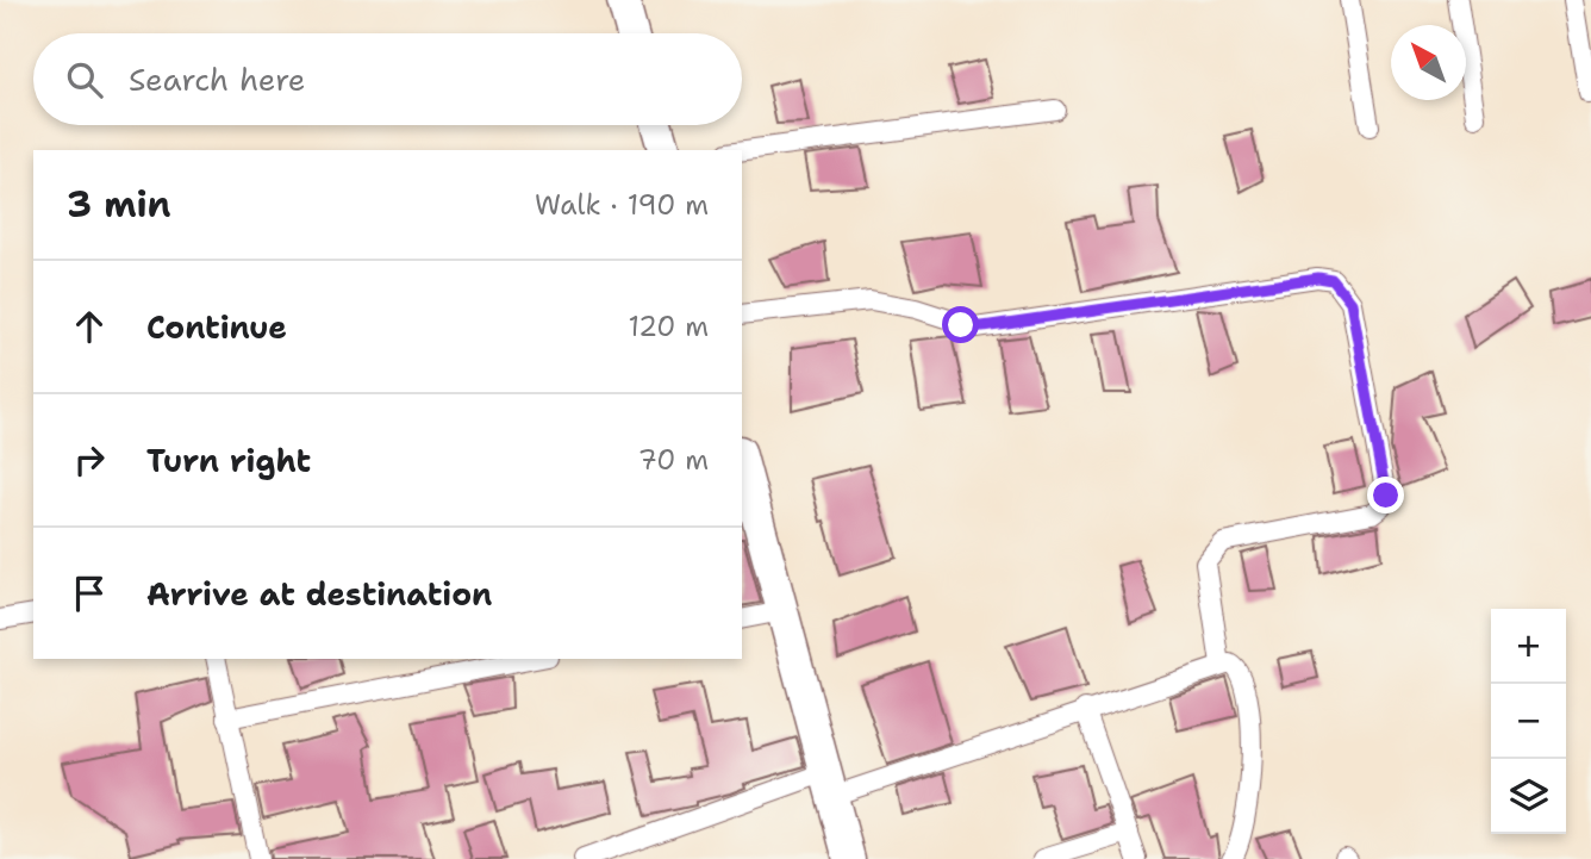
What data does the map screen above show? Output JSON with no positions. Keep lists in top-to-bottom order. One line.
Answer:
{"north":"top left","page":{"search":"Search here","heading":["3 min","Walk · 190 m"],"list":[["Continue","120 m"],["Turn right","70 m"],"Arrive at destination"],"map_buttons":["+","−"]}}
